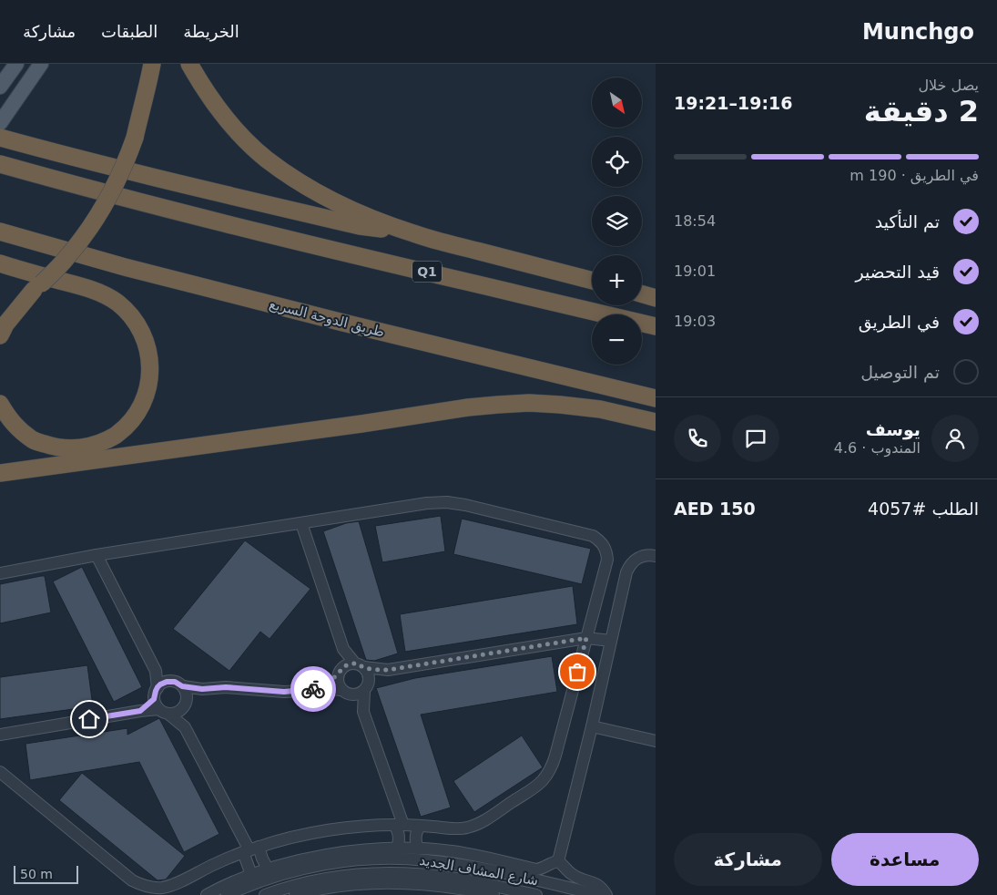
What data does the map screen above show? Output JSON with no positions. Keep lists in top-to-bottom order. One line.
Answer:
{"streets":{"highway":["Q1","طريق الدوحة السريع"],"street":["شارع المشاف الجديد"]},"scale_bar":"50 m","north":"bottom right","page":{"header":"Munchgo","nav":["الخريطة","الطبقات","مشاركة"],"heading":["2 دقيقة","يصل خلال","19:16–19:21"],"panel":["يوسف","المندوب · 4.6","الطلب #4057","AED 150"],"map_buttons":["+","−"],"bar":"في الطريق · 190 m","list":[["تم التأكيد","18:54"],["قيد التحضير","19:01"],["في الطريق","19:03"],"تم التوصيل"],"buttons":["مساعدة","مشاركة"],"scale":"50 m"}}
